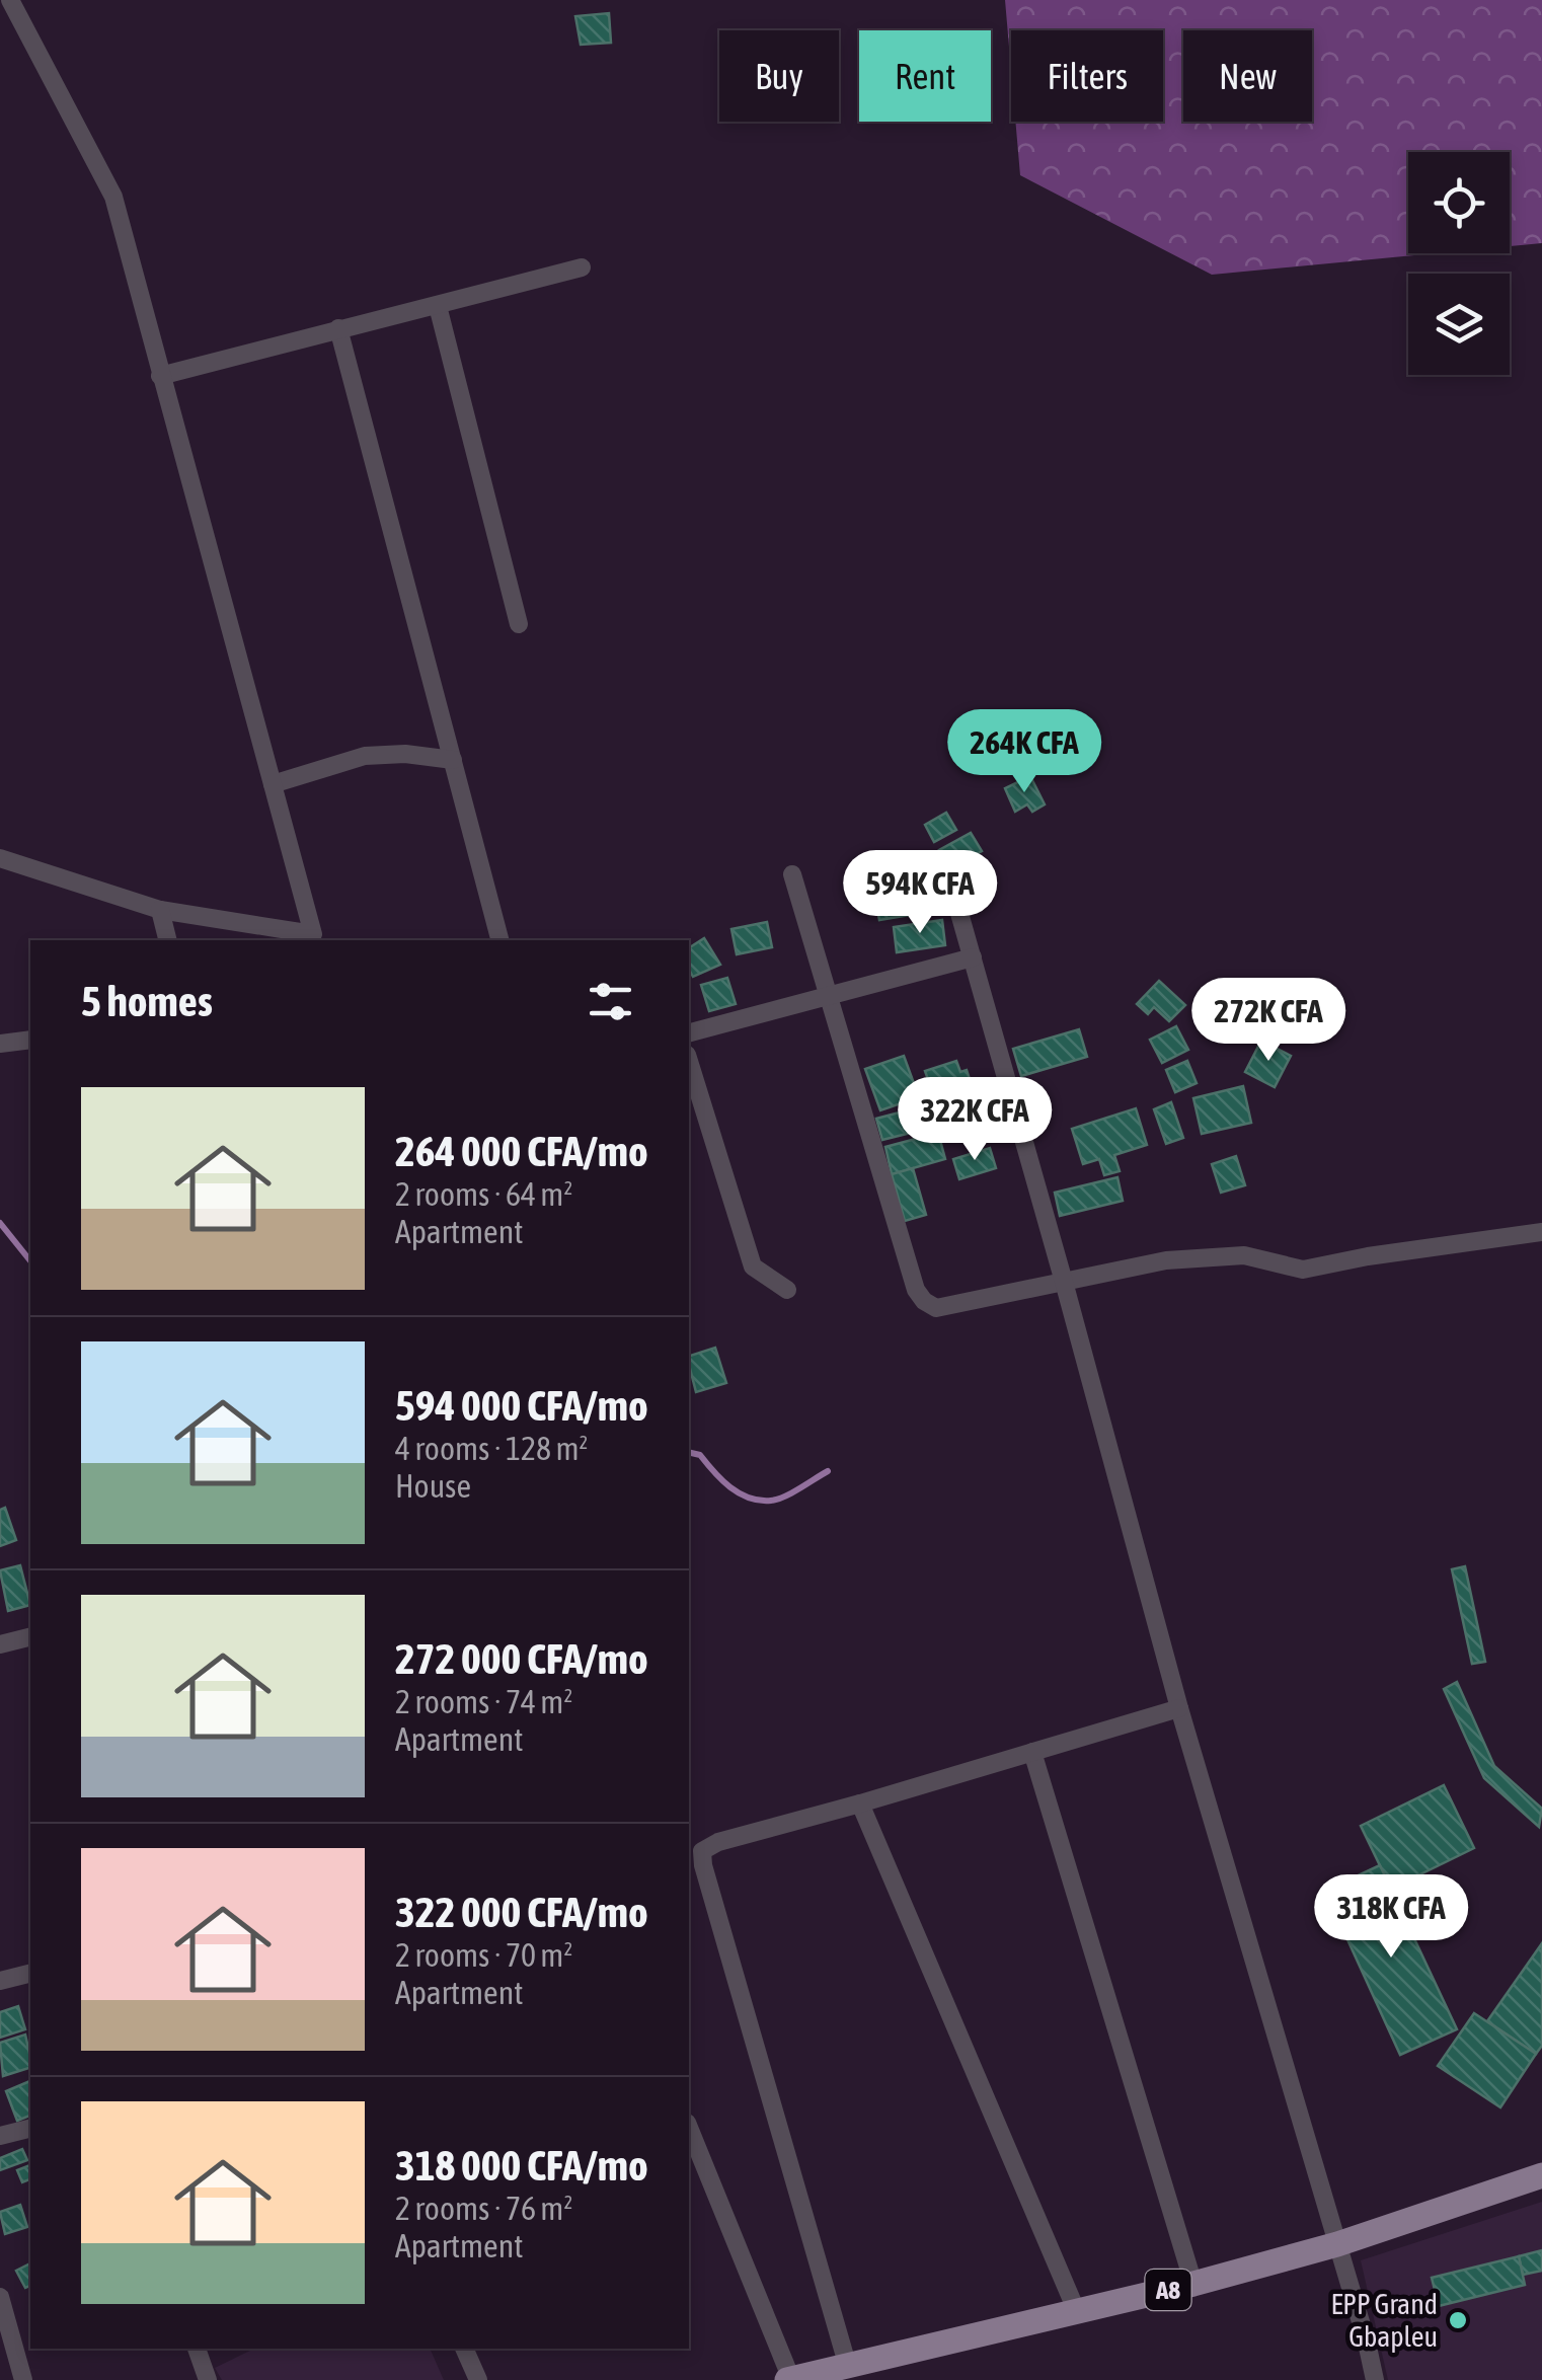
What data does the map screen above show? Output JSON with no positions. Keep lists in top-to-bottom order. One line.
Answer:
{"streets":{"main road":["A8"]},"places":["EPP Grand Gbapleu"],"page":{"chip":["Buy","Rent","Filters","New"],"price":["264K CFA","594K CFA","272K CFA","322K CFA","318K CFA"],"heading":"5 homes","list":[{"name":"264 000 CFA/mo","note":"2 rooms · 64 m² · Apartment"},{"name":"594 000 CFA/mo","note":"4 rooms · 128 m² · House"},{"name":"272 000 CFA/mo","note":"2 rooms · 74 m² · Apartment"},{"name":"322 000 CFA/mo","note":"2 rooms · 70 m² · Apartment"},{"name":"318 000 CFA/mo","note":"2 rooms · 76 m² · Apartment"}]}}
